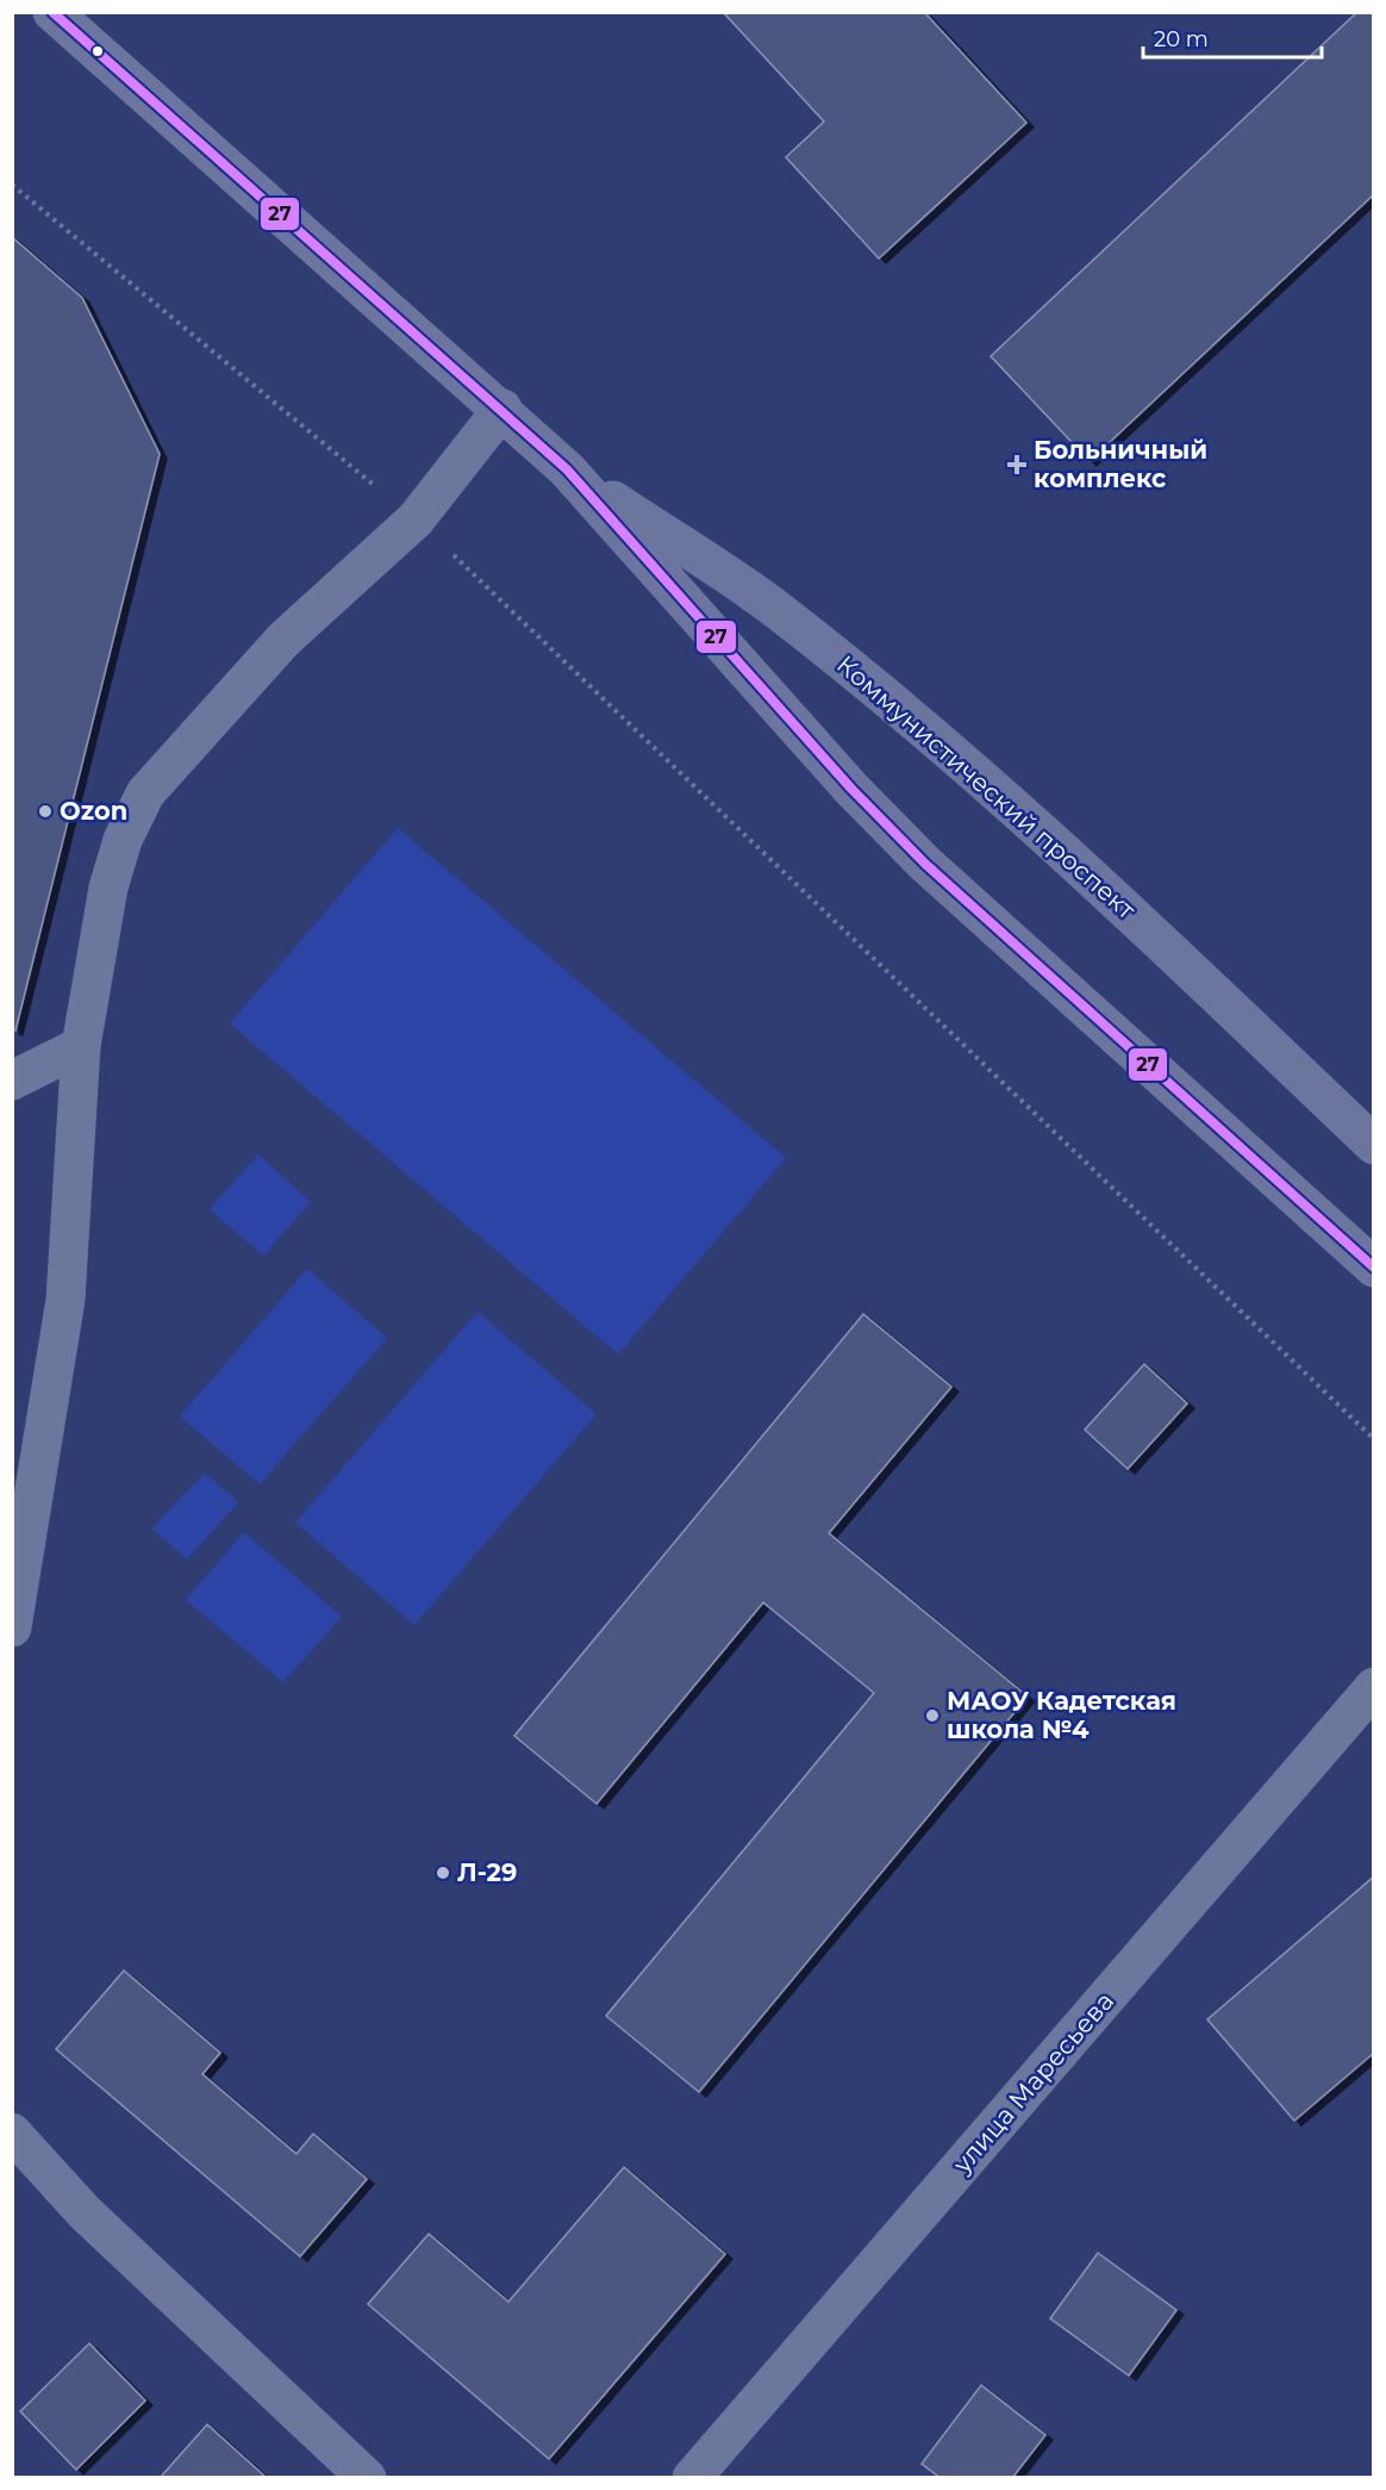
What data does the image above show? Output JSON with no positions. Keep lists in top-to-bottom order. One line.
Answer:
{"streets":{"main road":["Коммунистический проспект"],"street":["улица Маресьева"]},"places":{"health":["Больничный комплекс"],"other":["Ozon","МАОУ Кадетская школа №4","Л-29"]},"lines":["transit line 27"],"scale_bar":"20 m"}
